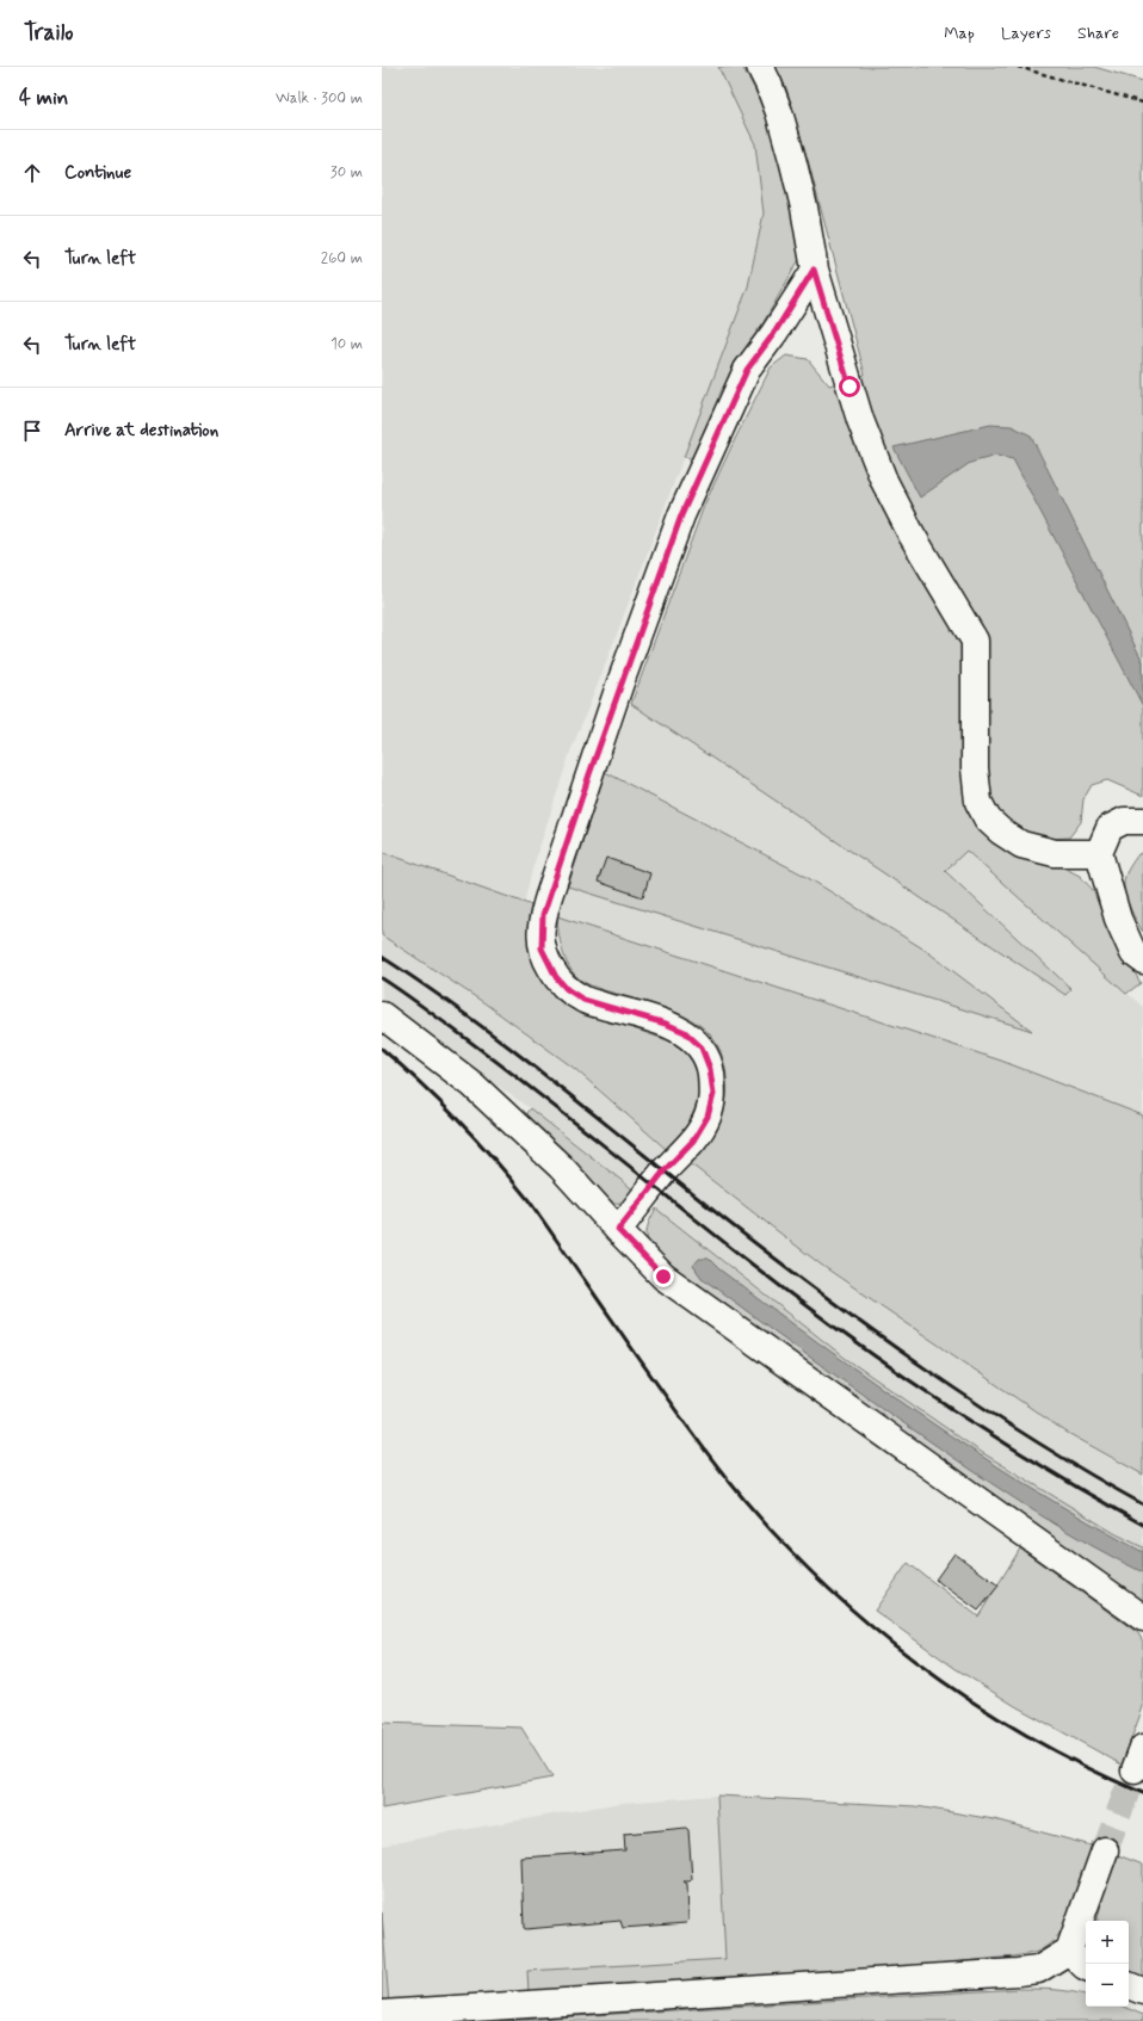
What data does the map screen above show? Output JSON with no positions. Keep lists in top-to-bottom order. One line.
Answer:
{"page":{"header":"Trailo","nav":["Map","Layers","Share"],"heading":["4 min","Walk · 300 m"],"list":[["Continue","30 m"],["Turn left","260 m"],["Turn left","10 m"],"Arrive at destination"],"map_buttons":["+","−"]}}
